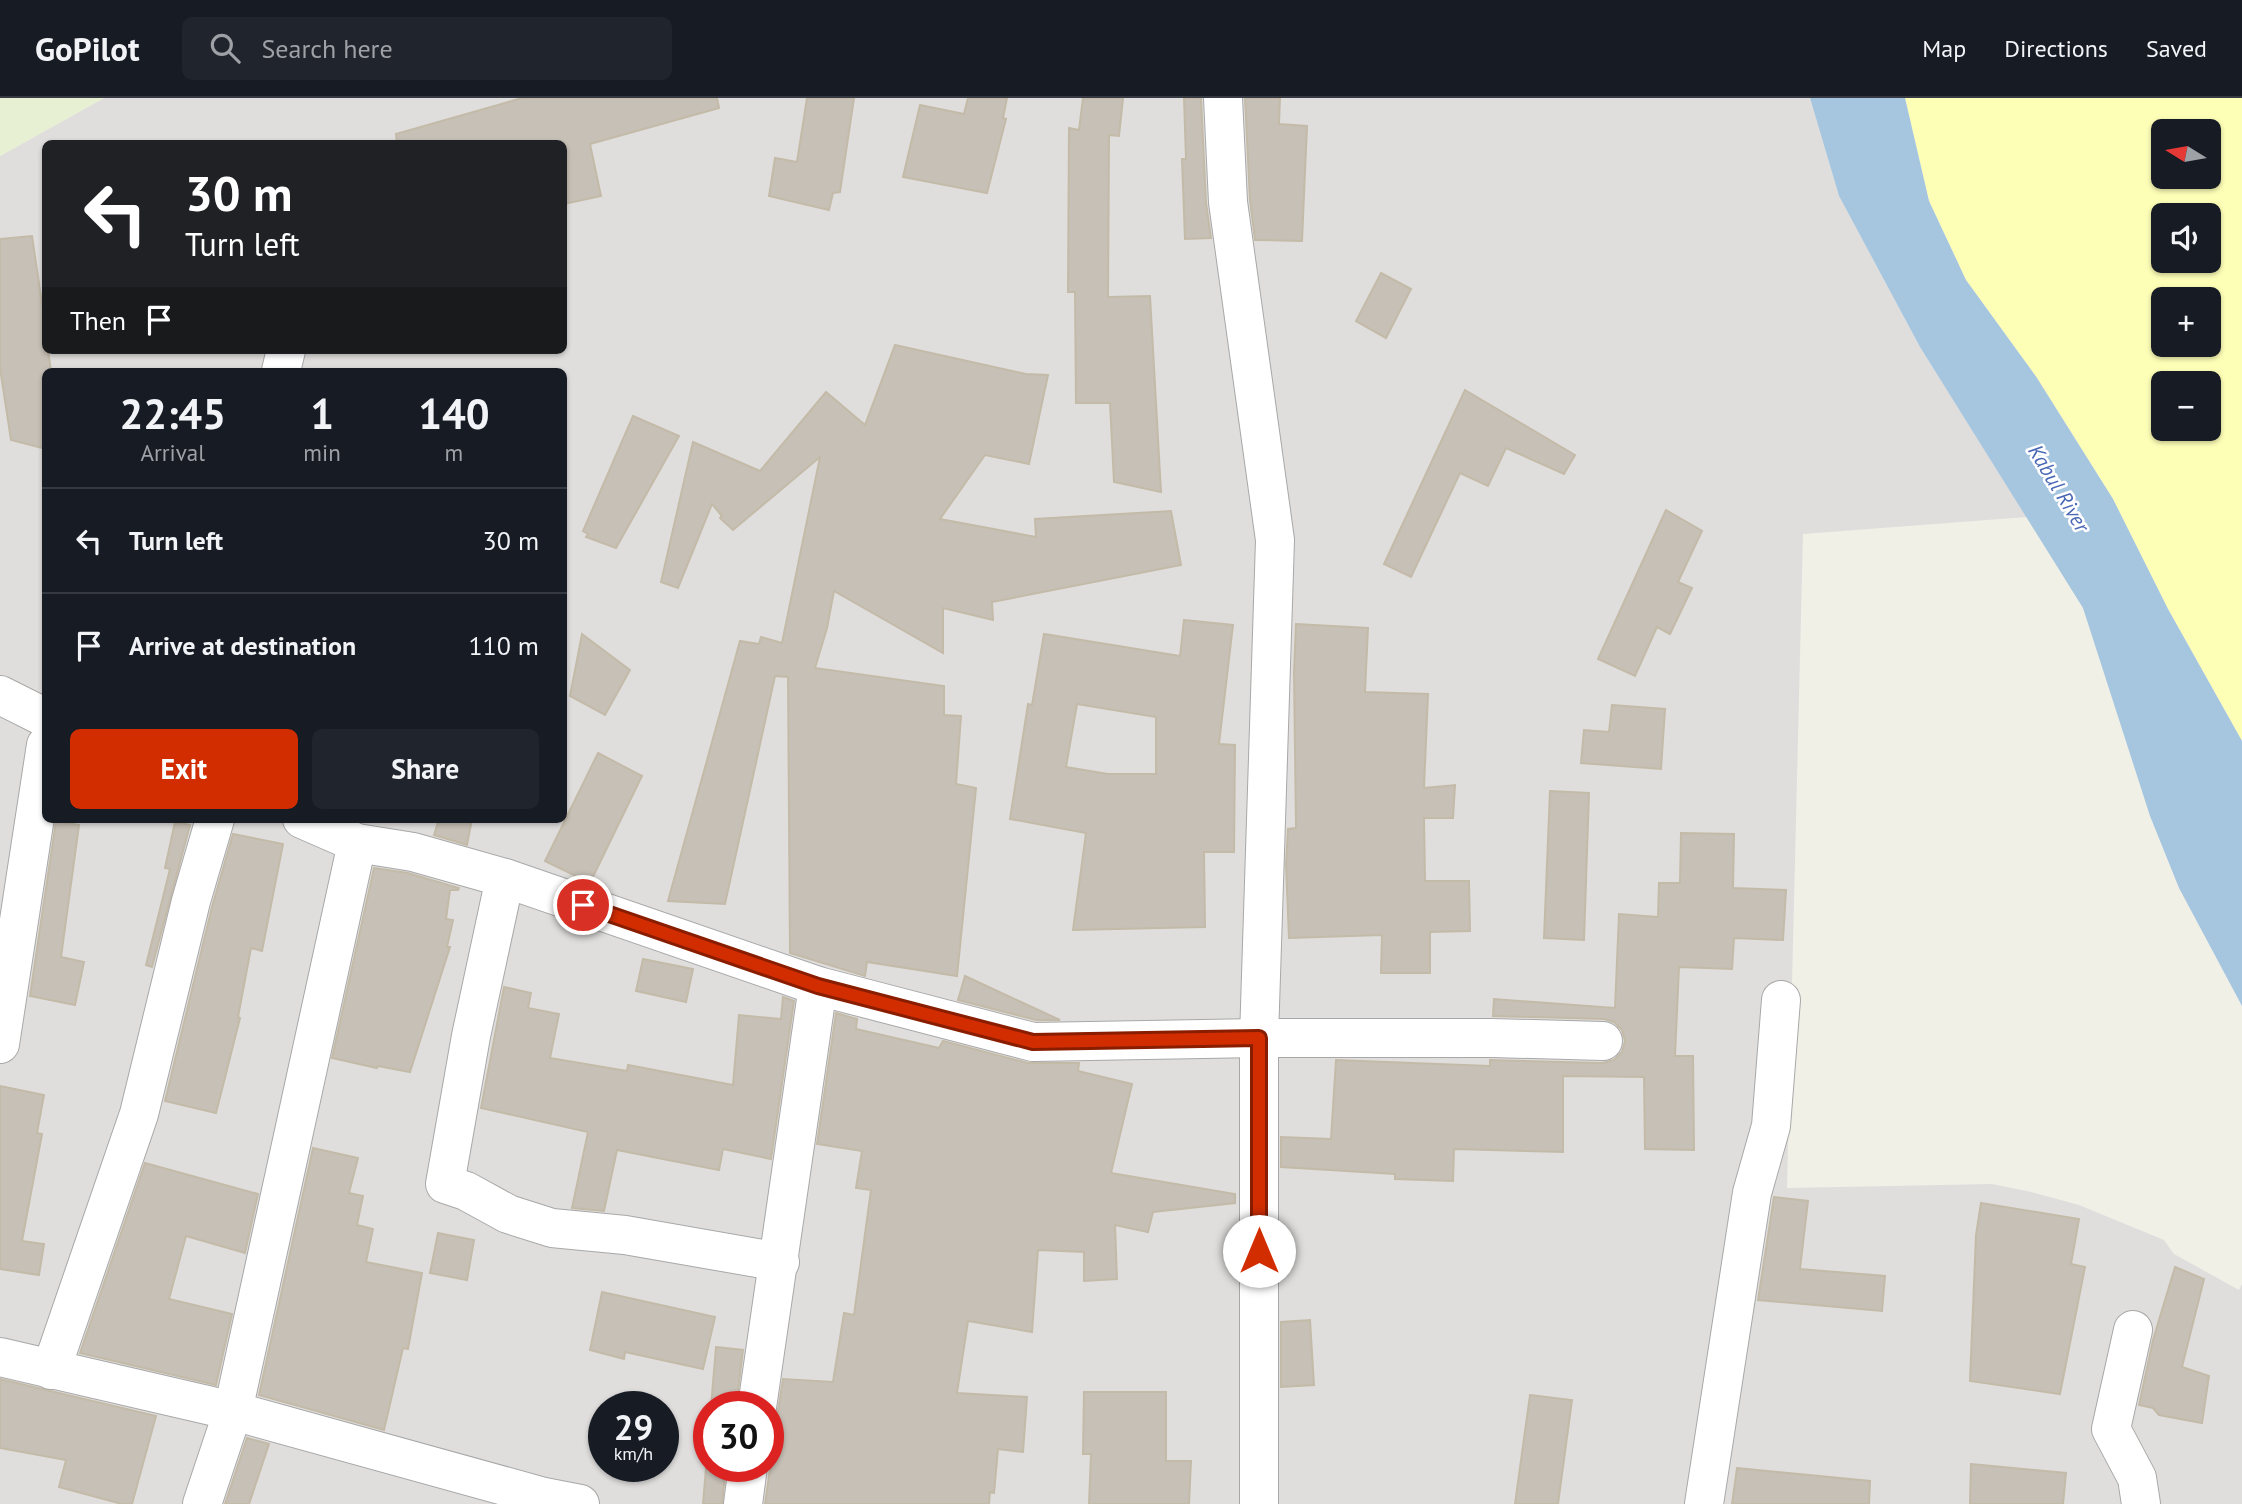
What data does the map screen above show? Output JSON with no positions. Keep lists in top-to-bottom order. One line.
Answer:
{"water":["Kabul River"],"north":"left","page":{"header":"GoPilot","search":"Search here","nav":["Map","Directions","Saved"],"map_buttons":["+","−"],"turn":["30 m","Turn left"],"then":"Then","eta":["22:45","Arrival","1","min","140","m"],"list":[{"name":"Turn left","value":"30 m"},{"name":"Arrive at destination","value":"110 m"}],"buttons":["Exit","Share"],"speed":"29 km/h","limit":"30"}}
